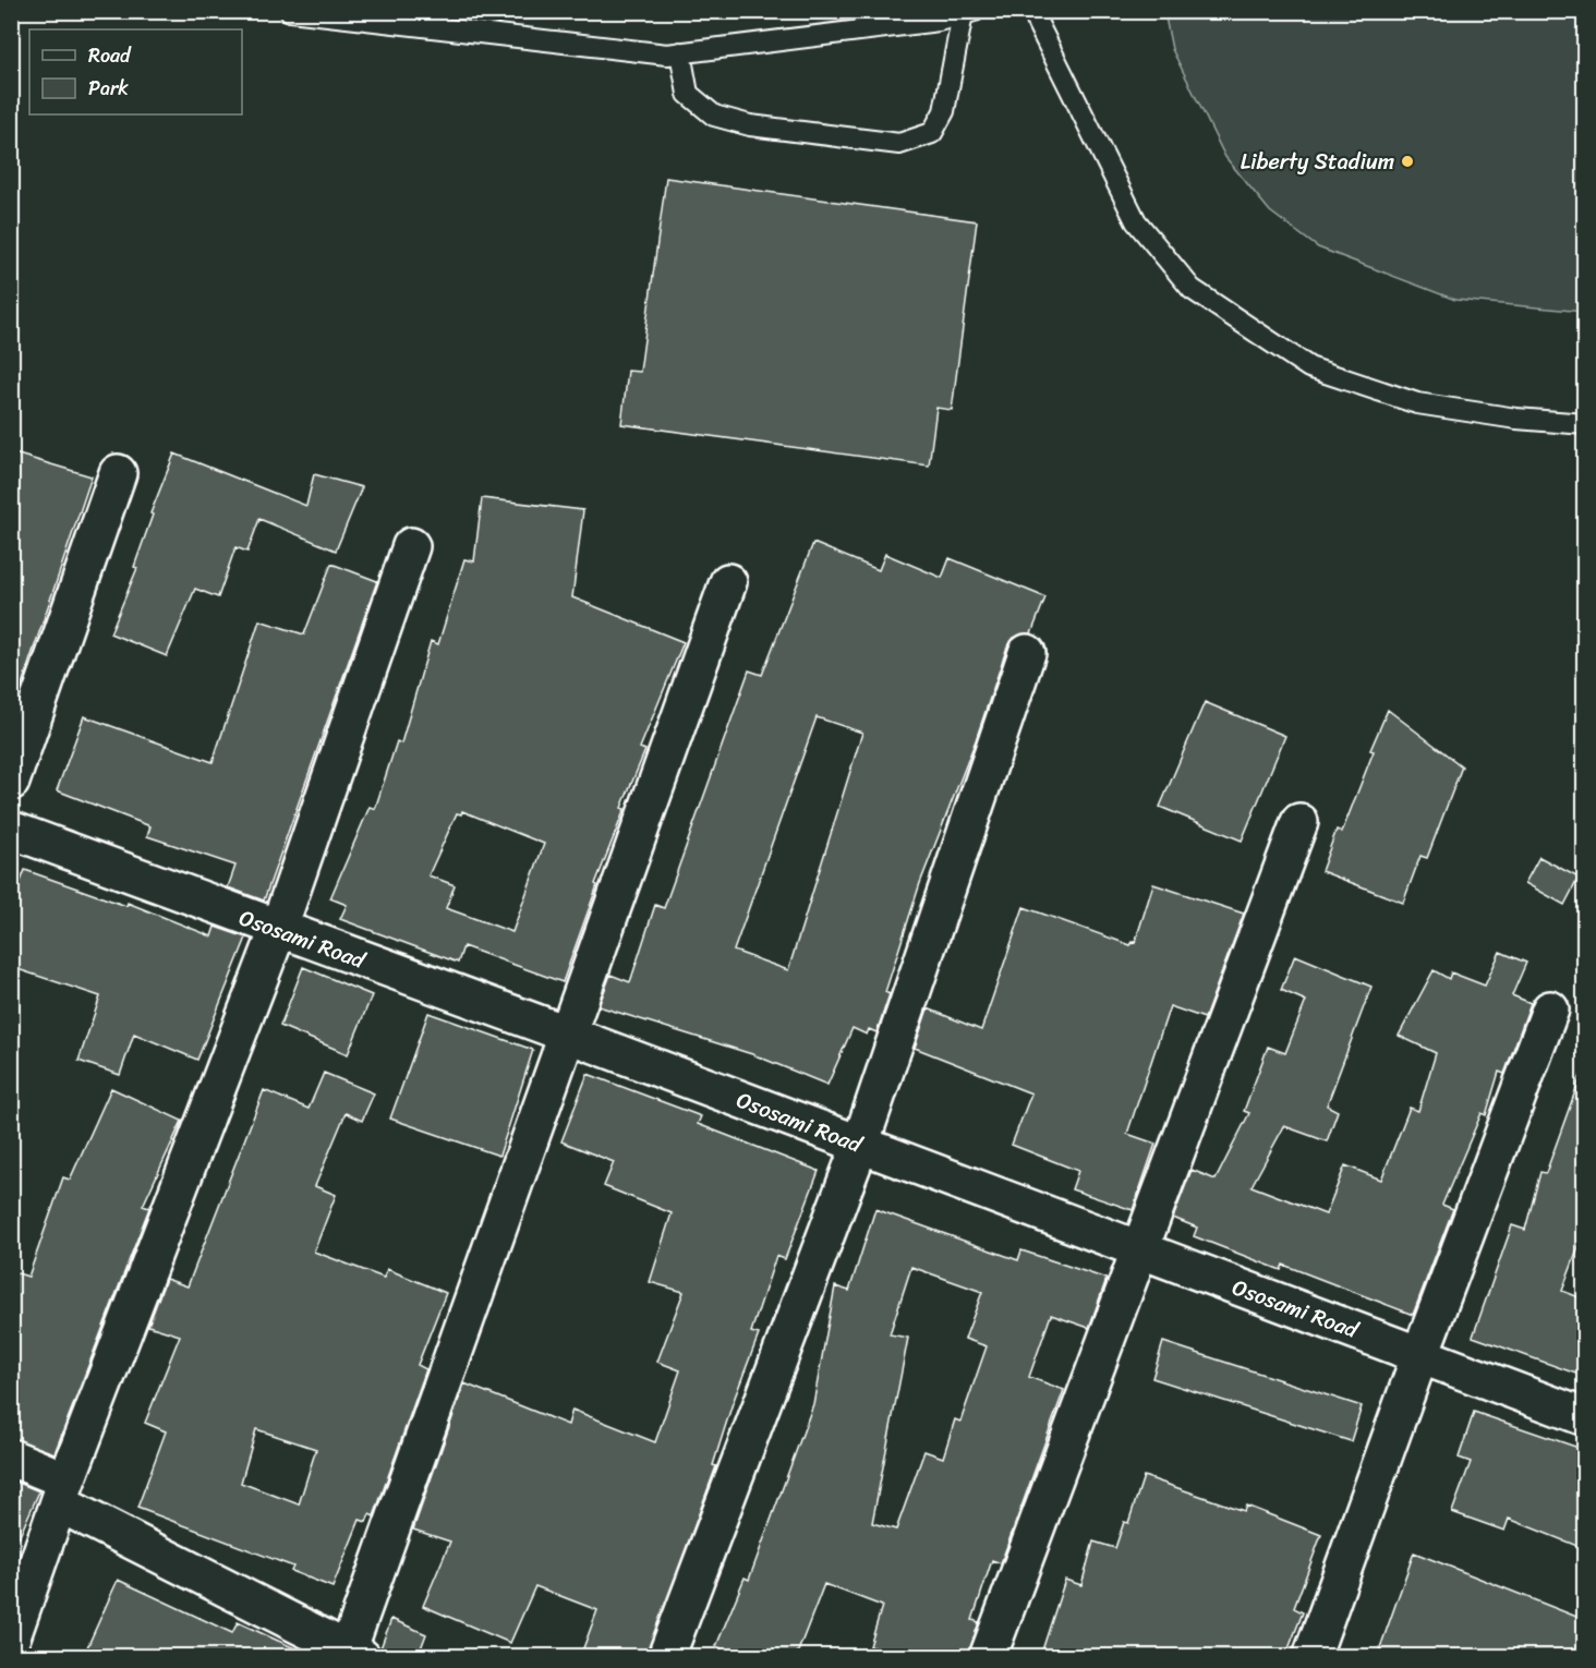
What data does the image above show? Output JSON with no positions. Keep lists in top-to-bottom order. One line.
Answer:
{"streets":{"street":["Ososami Road"]},"places":["Liberty Stadium"],"legend":["Road","Park"]}
